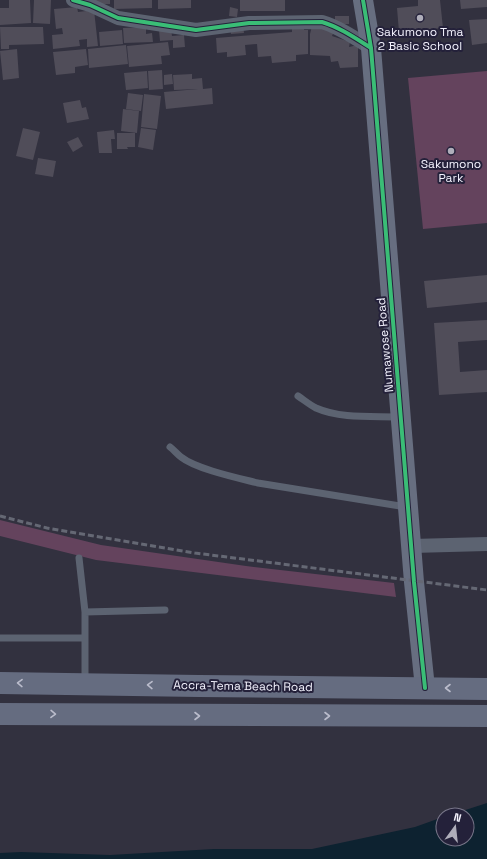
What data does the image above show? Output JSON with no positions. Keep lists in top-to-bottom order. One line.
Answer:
{"streets":{"main road":["Accra-Tema Beach Road"],"street":["Numawose Road"]},"crossings":[["Numawose Road","Accra-Tema Beach Road"]],"places":["Sakumono Tma 2 Basic School","Sakumono Park"],"north":"top"}
